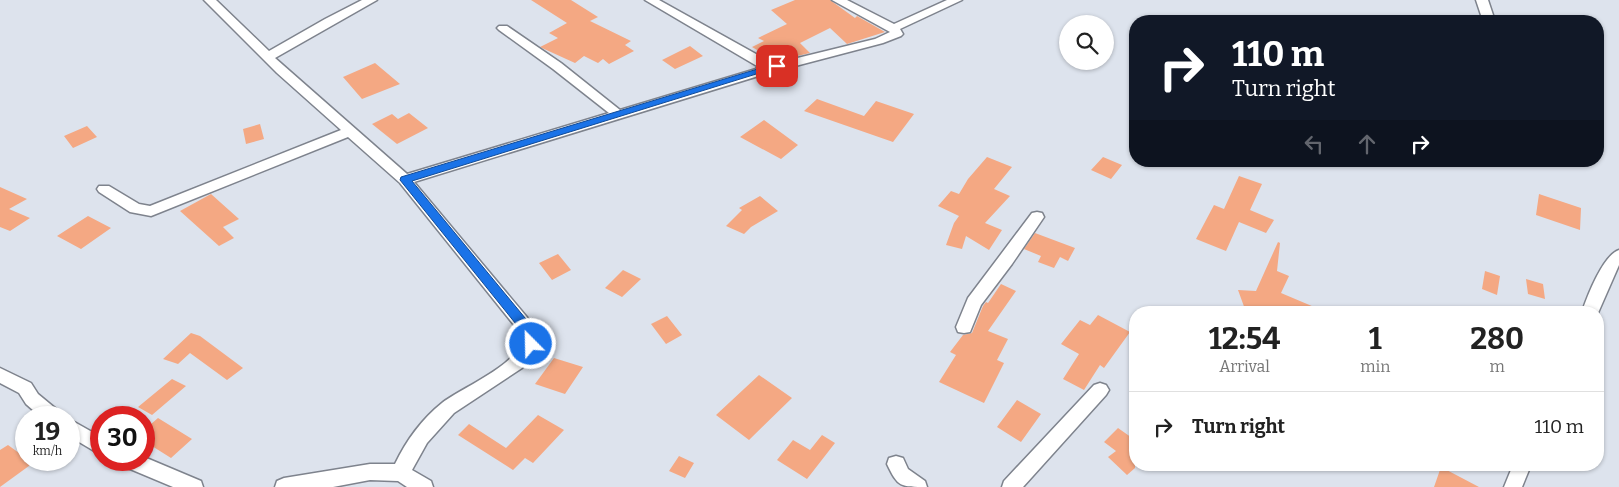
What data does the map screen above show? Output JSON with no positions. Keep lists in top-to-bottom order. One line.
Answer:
{"page":{"turn":["110 m","Turn right"],"eta":["12:54","Arrival","1","min","280","m"],"list":[{"name":"Turn right","value":"110 m"}],"speed":"19 km/h","limit":"30"}}
